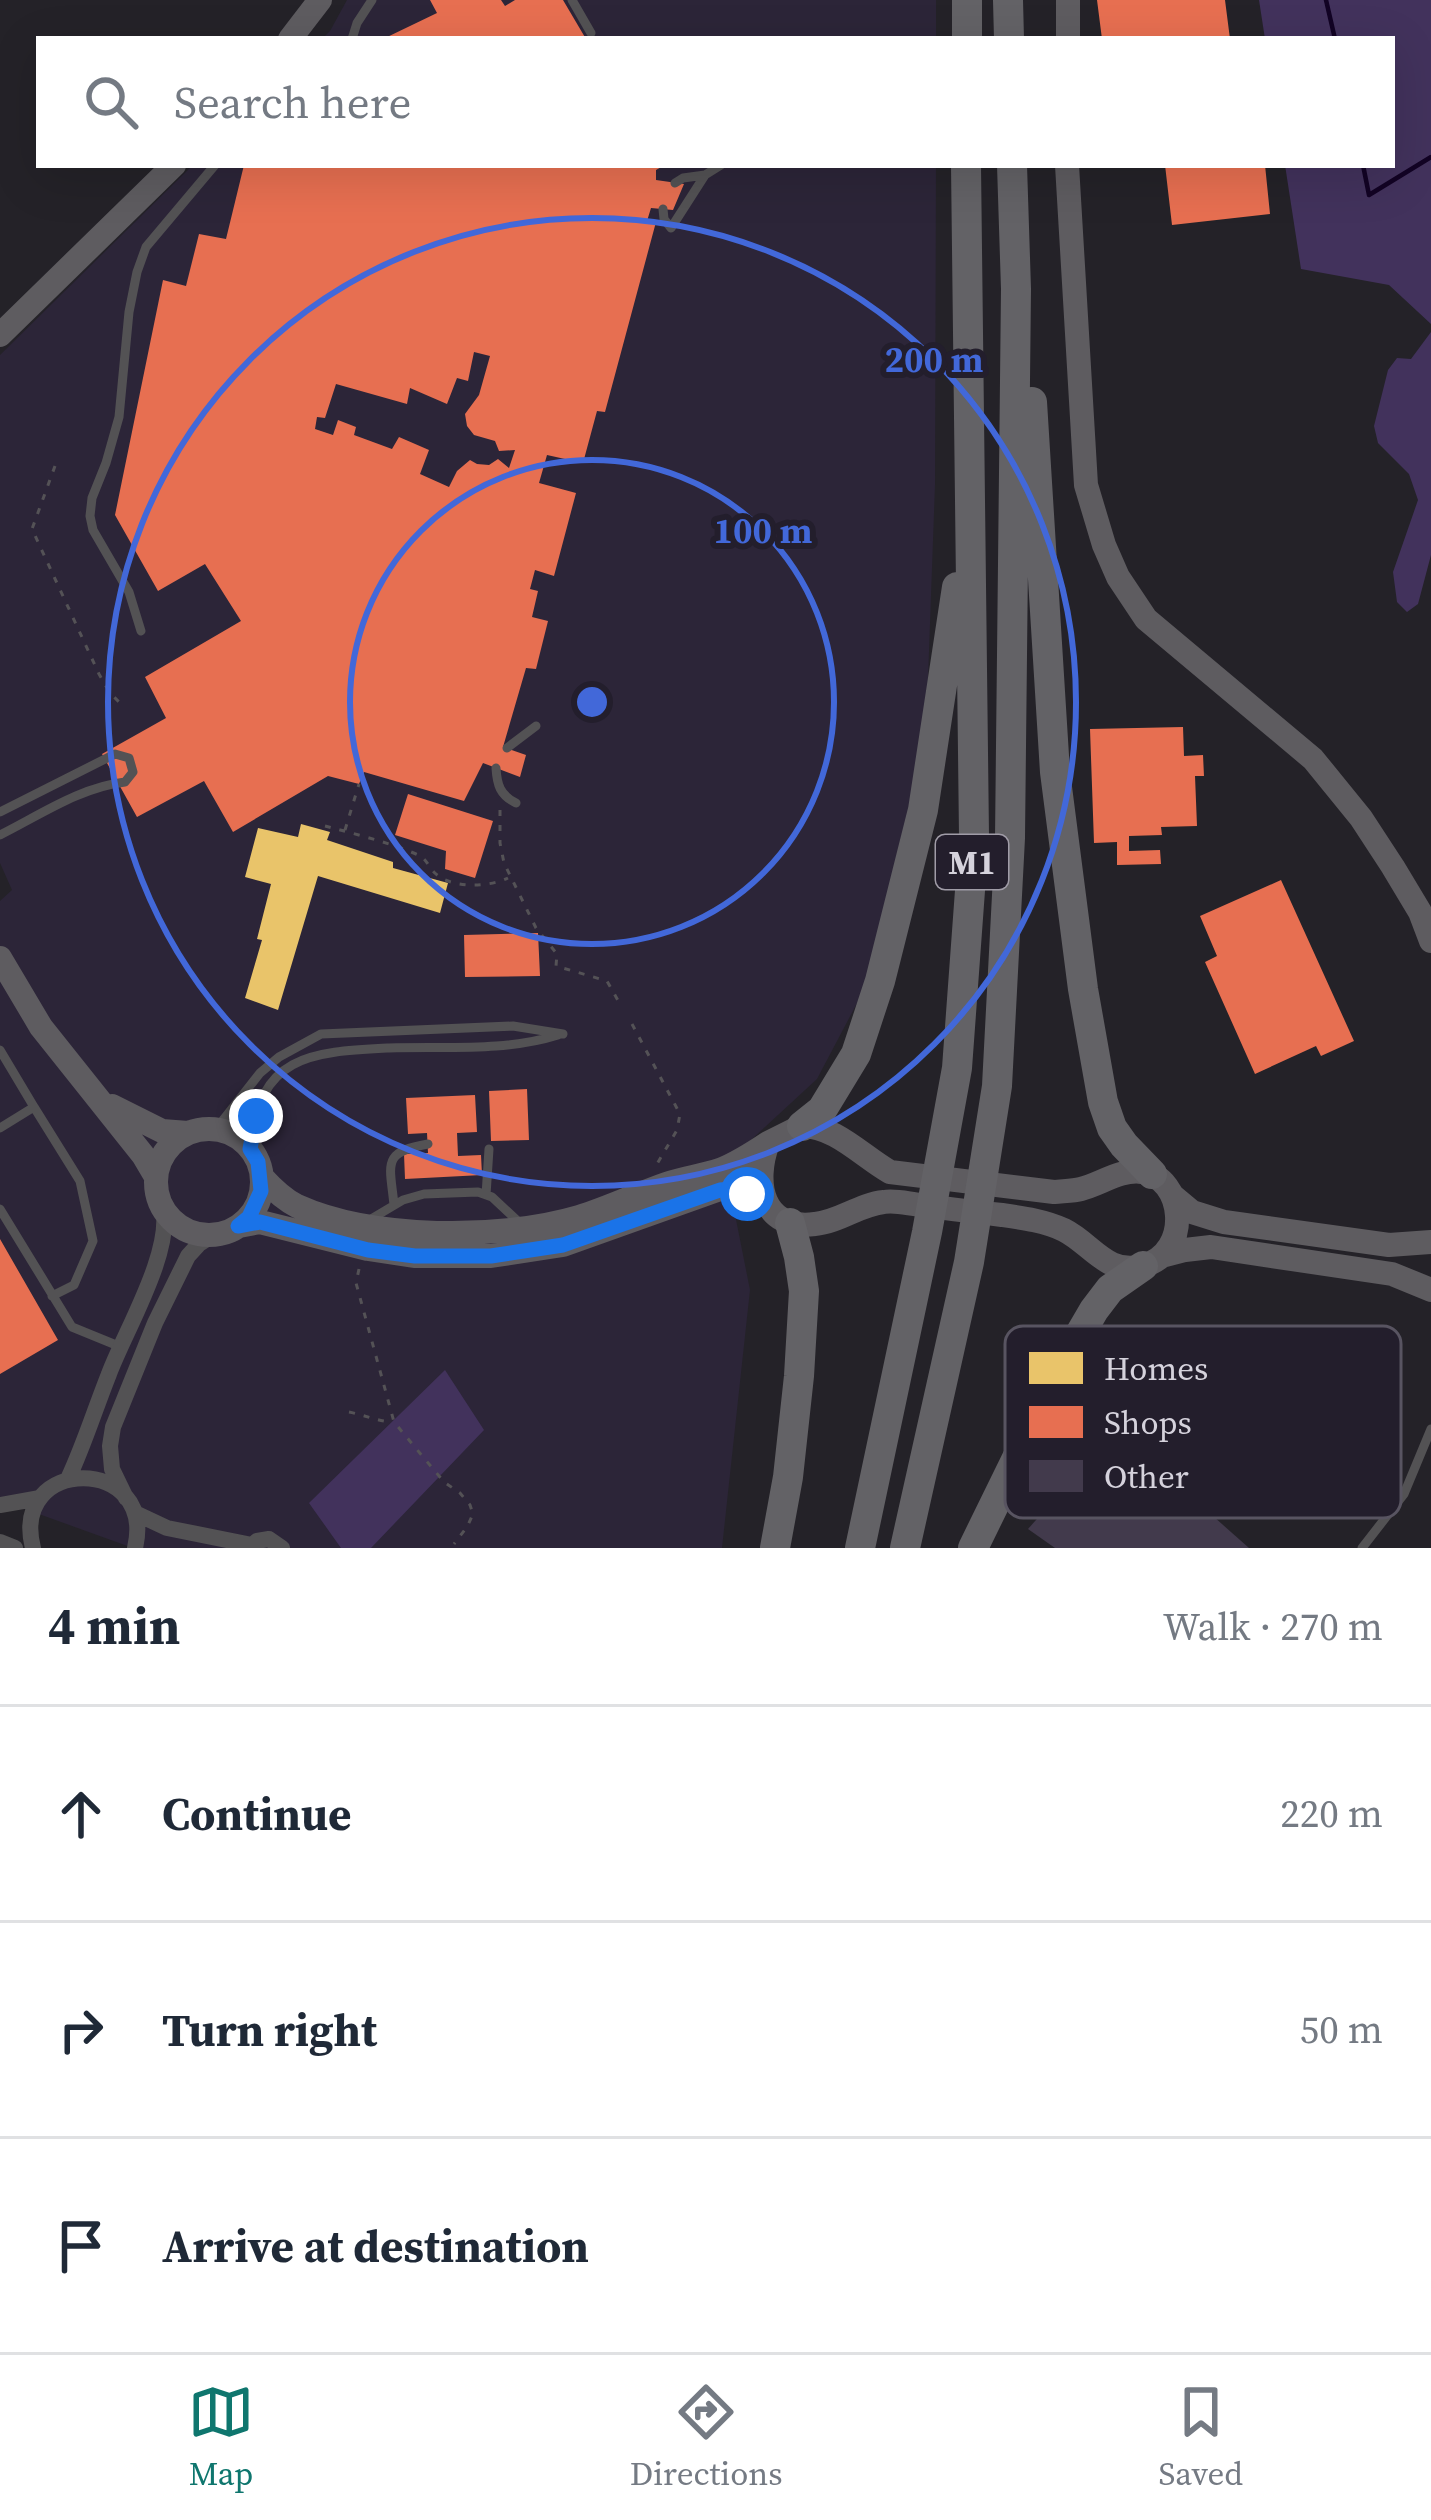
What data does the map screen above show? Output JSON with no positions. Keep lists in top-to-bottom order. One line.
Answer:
{"streets":{"highway":["M1"]},"legend":["Homes","Shops","Other"],"page":{"search":"Search here","heading":["4 min","Walk · 270 m"],"list":[["Continue","220 m"],["Turn right","50 m"],"Arrive at destination"],"nav":["Map","Directions","Saved"]},"rings":["200 m","100 m"]}
